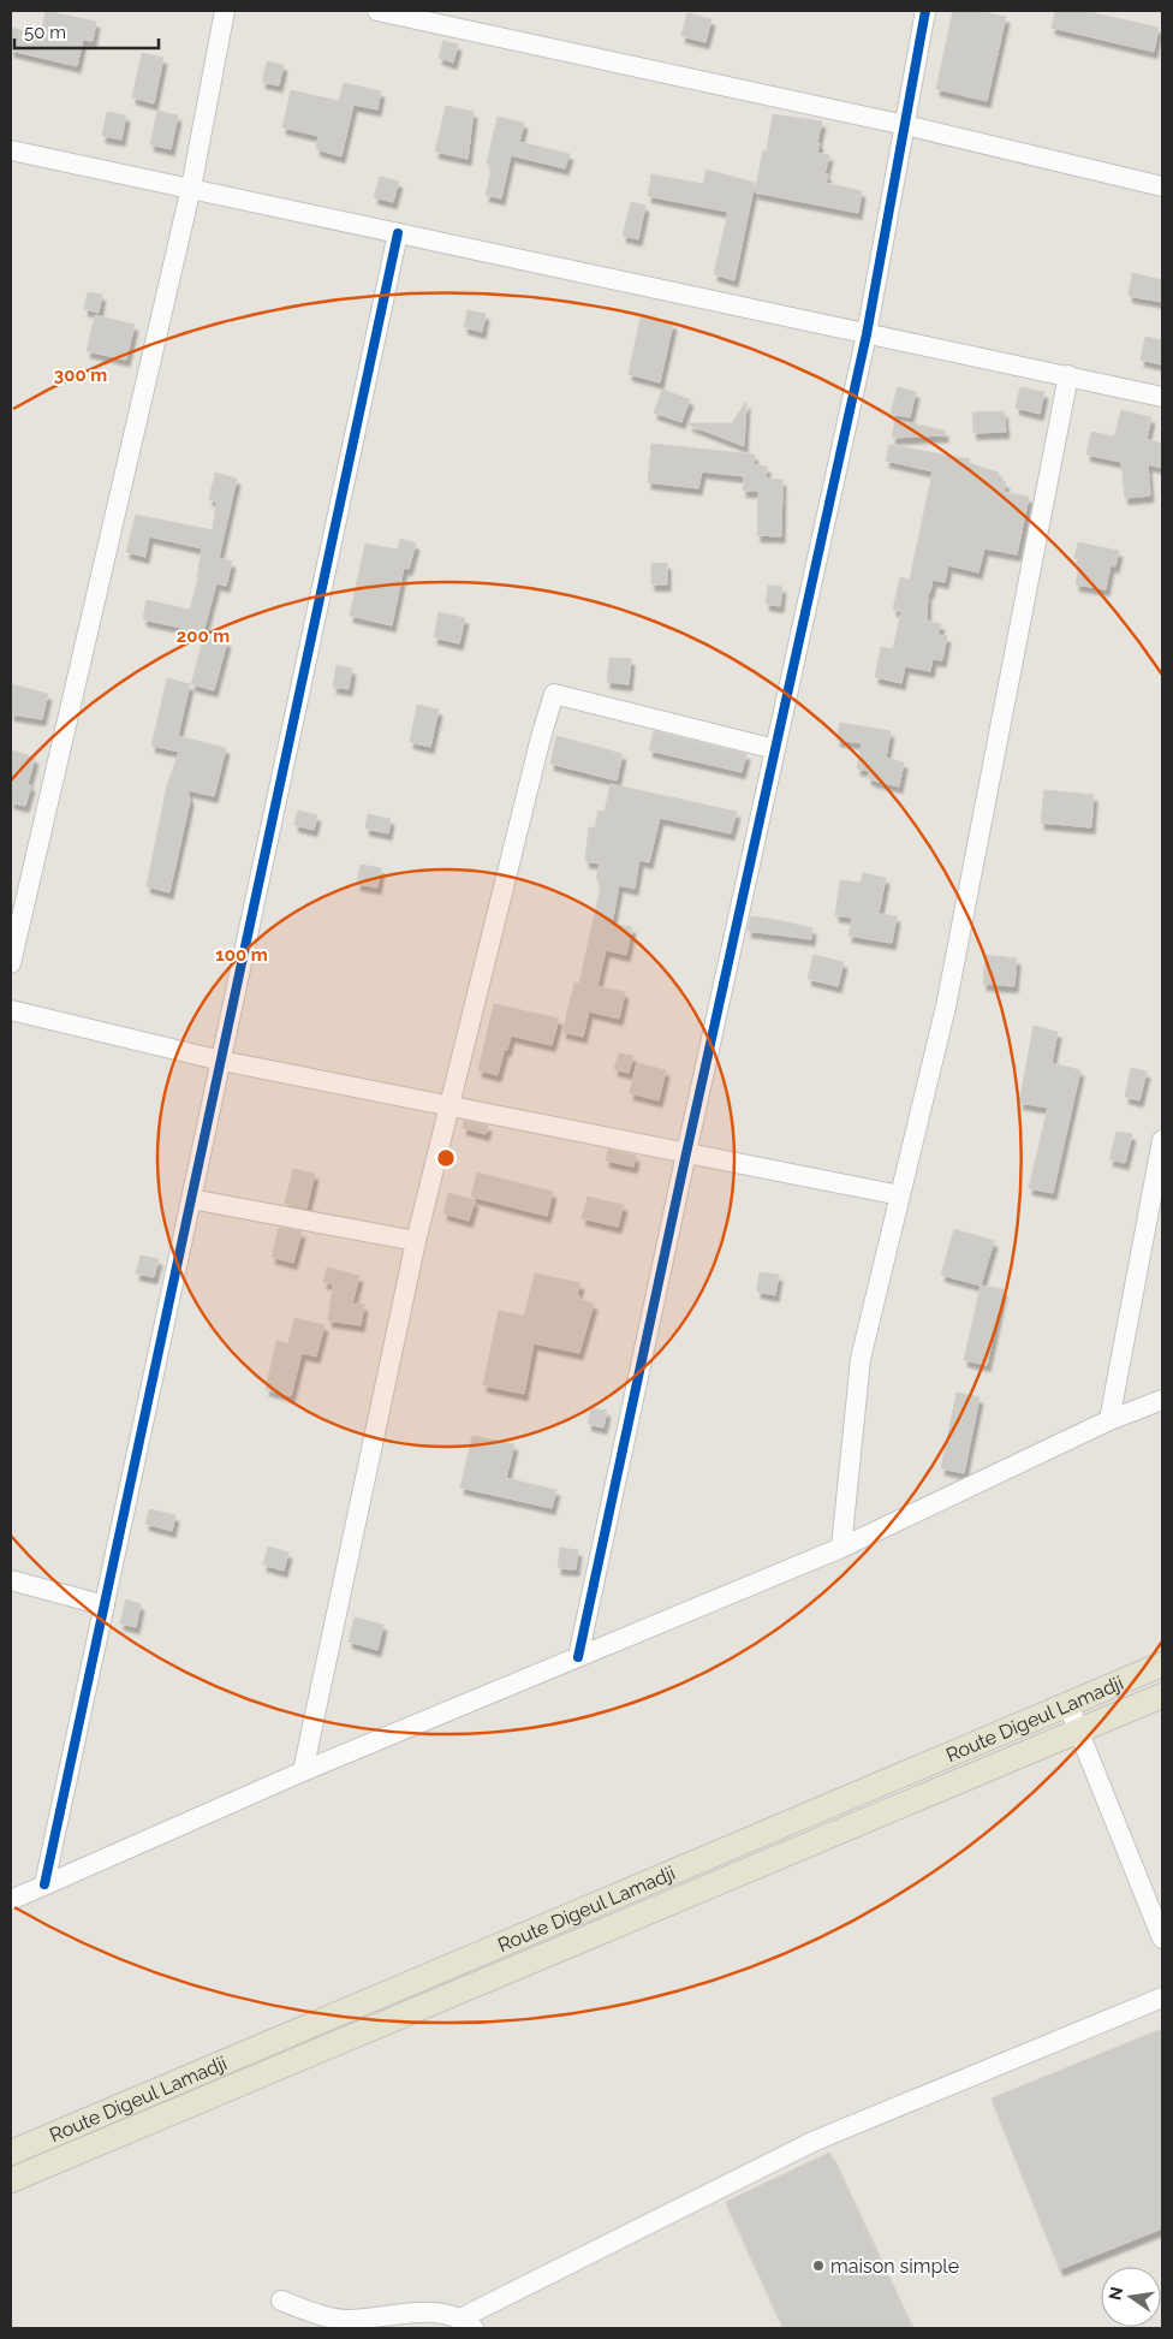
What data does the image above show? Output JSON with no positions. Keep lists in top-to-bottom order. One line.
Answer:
{"streets":{"main road":["Route Digeul Lamadji"]},"places":["maison simple"],"scale_bar":"50 m","north":"left","rings":["300 m","200 m","100 m"]}
